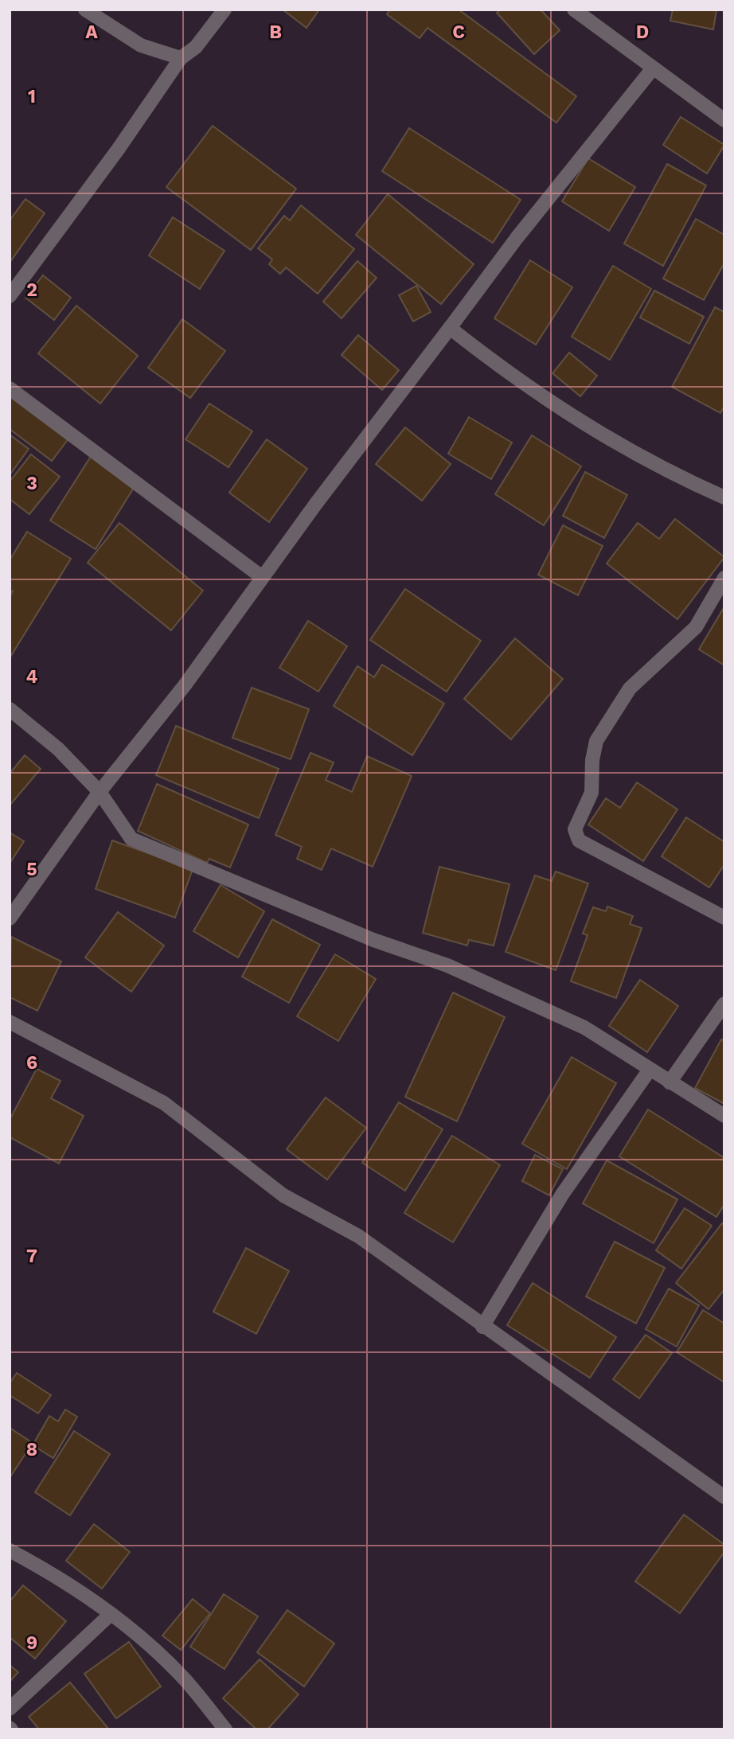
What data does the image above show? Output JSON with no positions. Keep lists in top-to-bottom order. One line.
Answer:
{"grid":{"columns":["A","B","C","D"],"rows":["1","2","3","4","5","6","7","8","9"]}}
